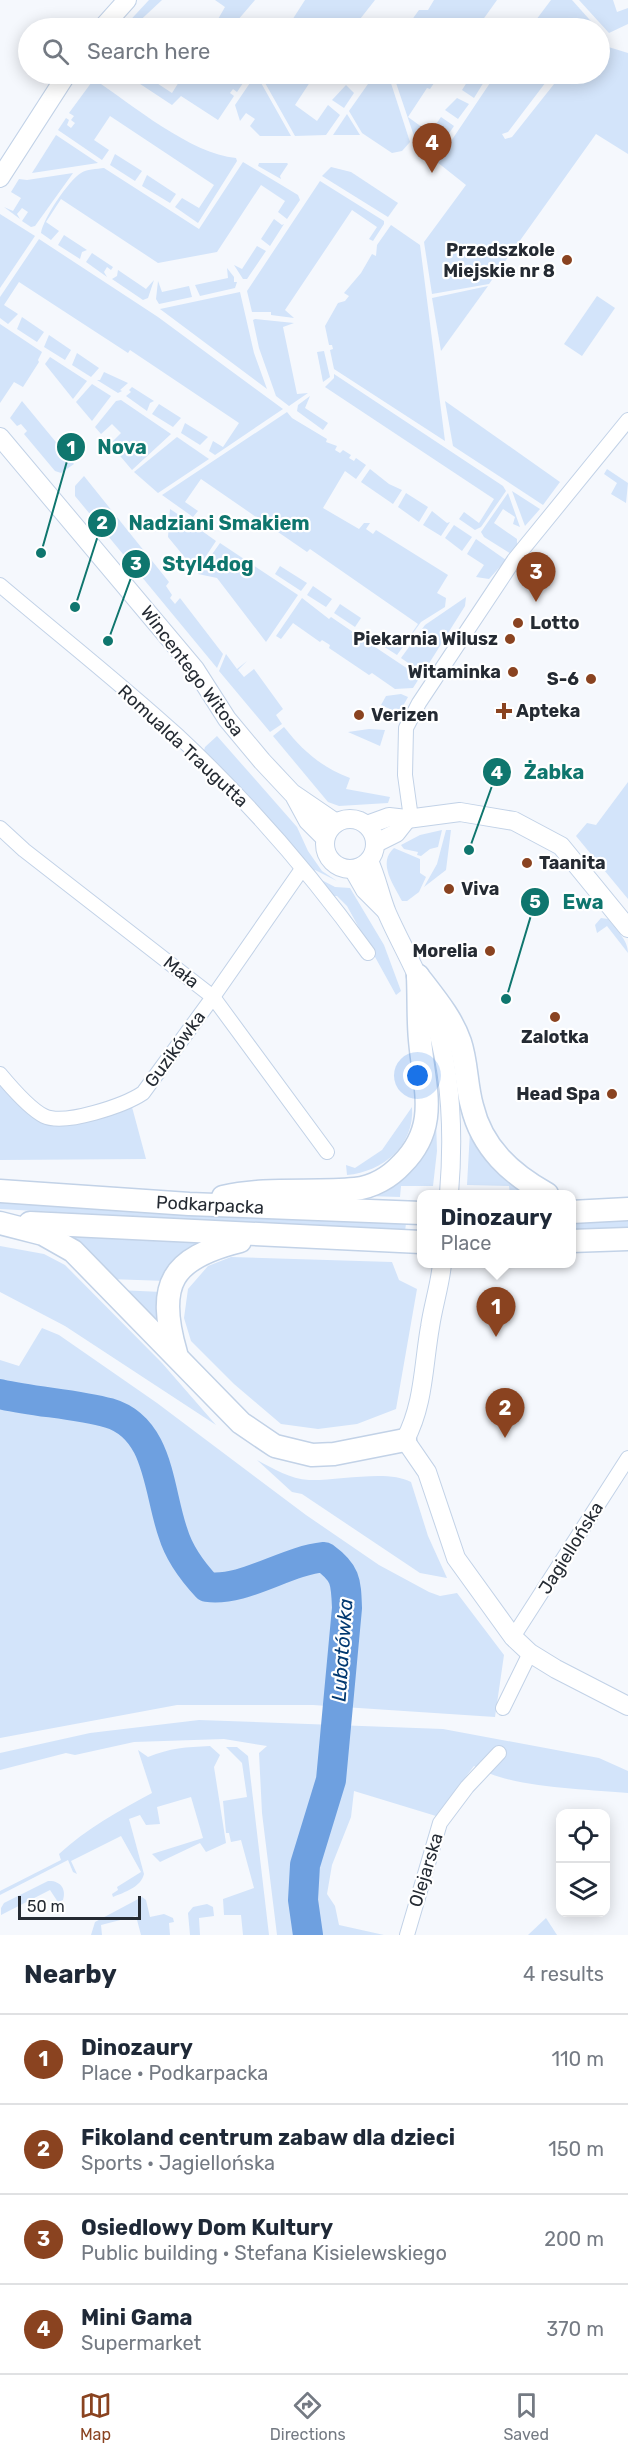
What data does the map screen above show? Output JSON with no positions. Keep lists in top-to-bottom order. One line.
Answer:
{"streets":{"main road":["Podkarpacka"],"street":["Wincentego Witosa","Romualda Traugutta","Mała","Guzikówka","Jagiellońska","Olejarska"]},"crossings":[["Romualda Traugutta","Guzikówka"],["Mała","Guzikówka"]],"water":["Lubatówka"],"places":{"other":["Przedszkole Miejskie nr 8","Nova","Nadziani Smakiem","Lotto","Piekarnia Wilusz","Styl4dog","Witaminka","S-6","Verizen","Żabka","Taanita","Viva","Morelia","Ewa","Zalotka","Head Spa"],"health":["Apteka"]},"scale_bar":"50 m","page":{"search":"Search here","pins":["4","3","1","2"],"popup":["Dinozaury","Place"],"scale":"50 m","heading":["Nearby","4 results"],"list":[{"mark":"1","name":"Dinozaury","note":"Place · Podkarpacka","value":"110 m"},{"mark":"2","name":"Fikoland centrum zabaw dla dzieci","note":"Sports · Jagiellońska","value":"150 m"},{"mark":"3","name":"Osiedlowy Dom Kultury","note":"Public building · Stefana Kisielewskiego","value":"200 m"},{"mark":"4","name":"Mini Gama","note":"Supermarket","value":"370 m"}],"nav":["Map","Directions","Saved"]}}
